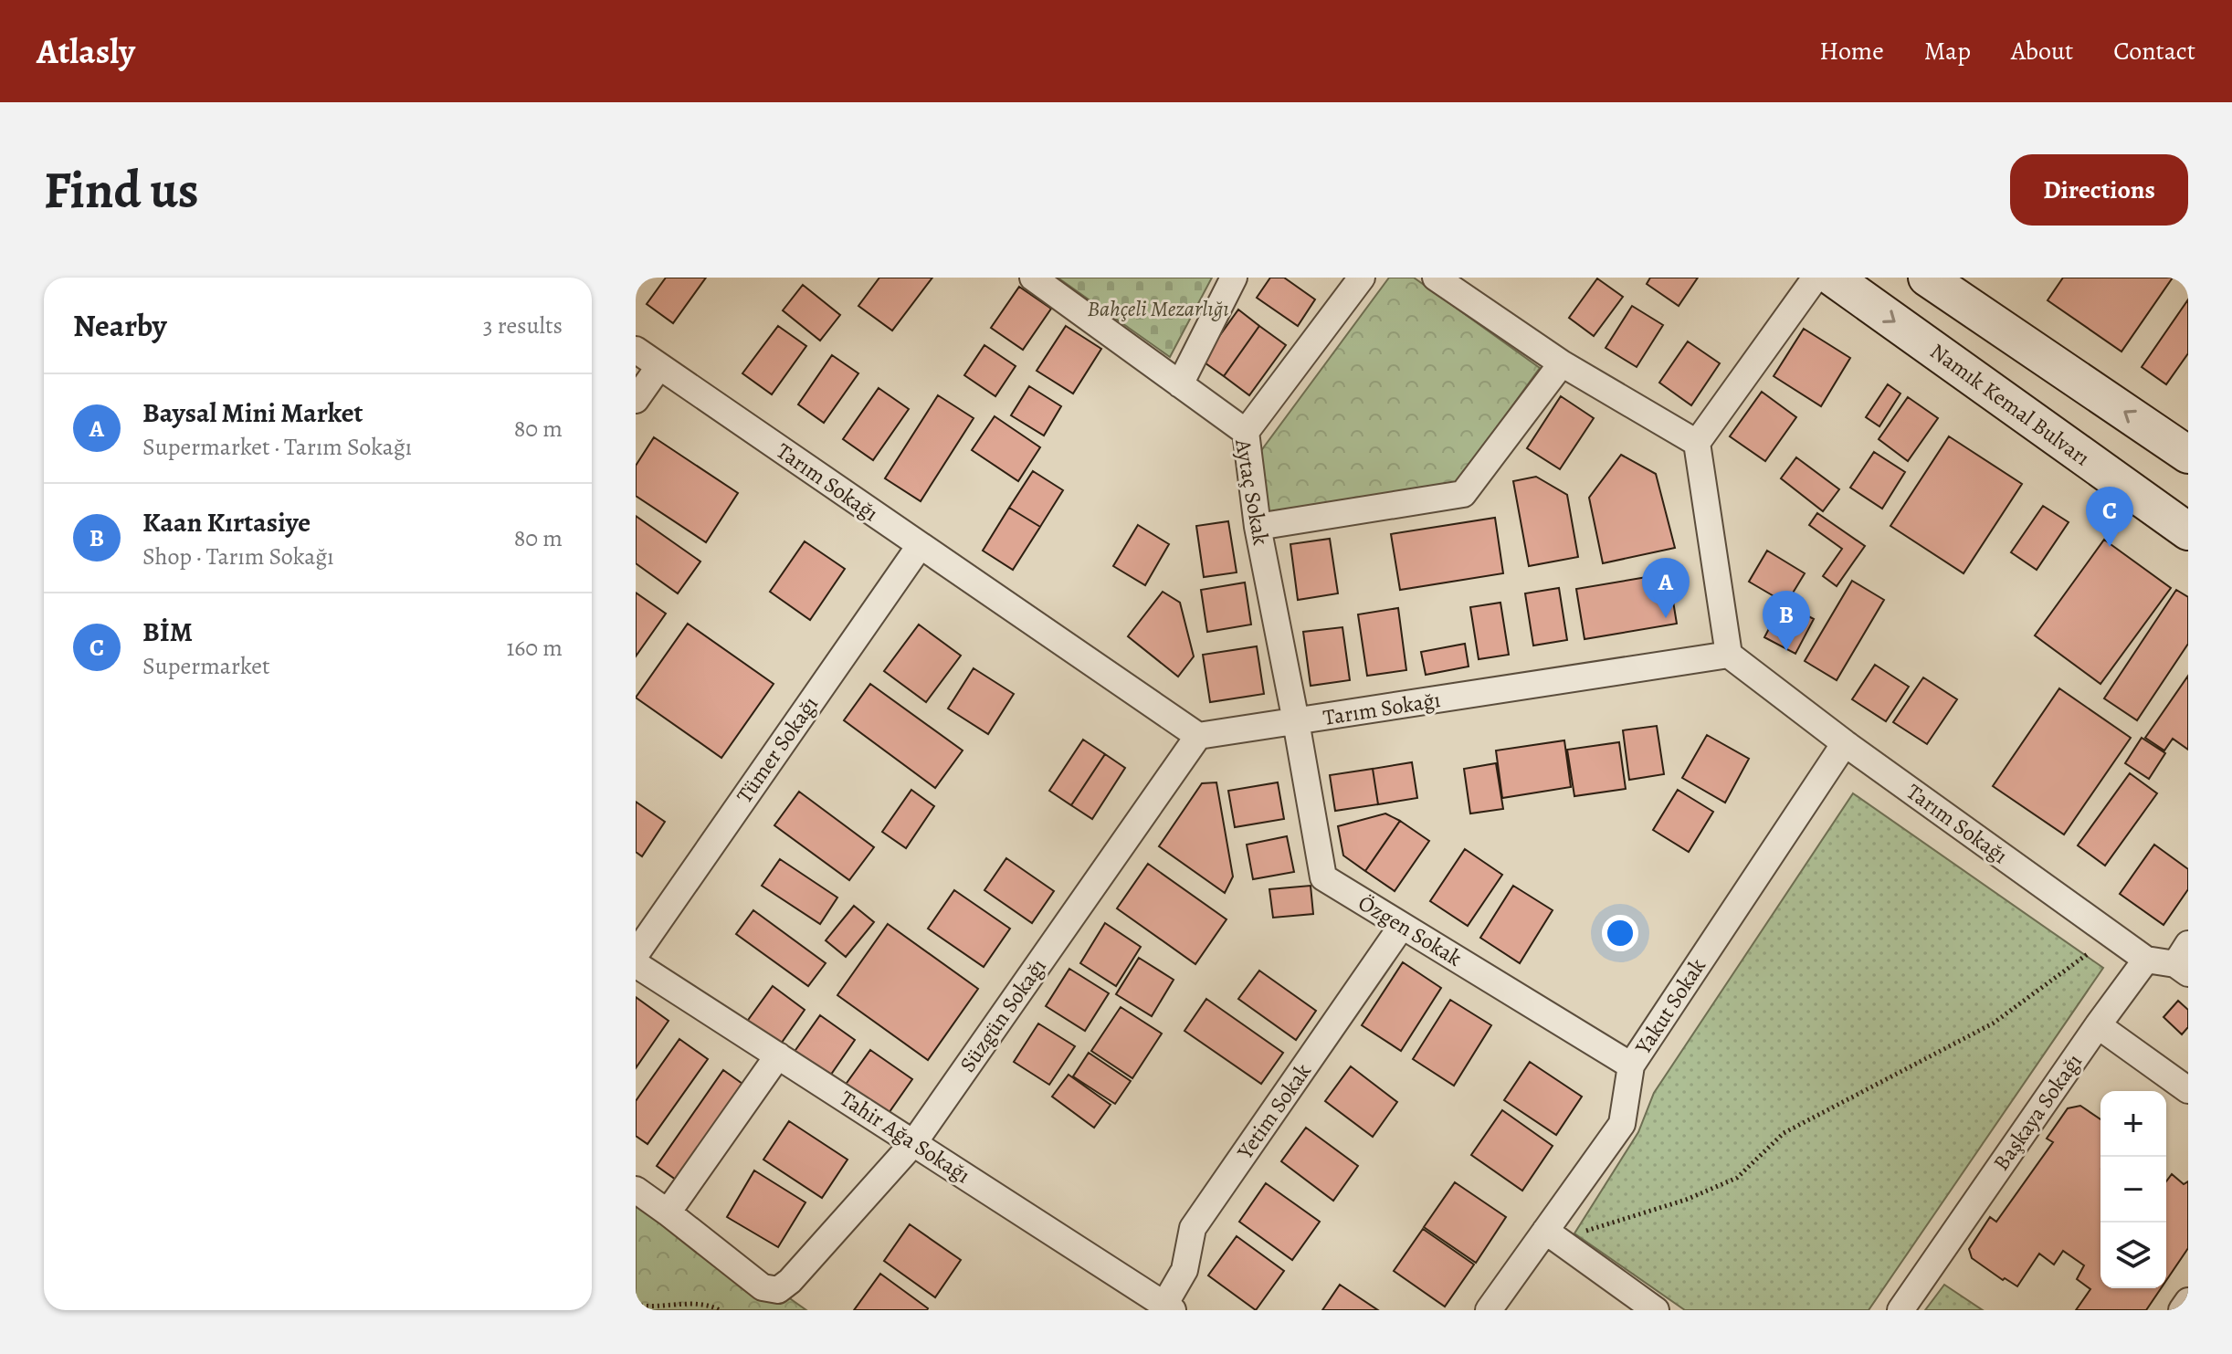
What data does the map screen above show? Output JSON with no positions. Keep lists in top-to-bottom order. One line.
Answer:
{"streets":{"main road":["Namık Kemal Bulvarı"],"street":["Tarım Sokağı","Aytaç Sokak","Tümer Sokağı","Özgen Sokak","Yakut Sokak","Süzgün Sokağı","Yetim Sokak","Başkaya Sokağı","Tahir Ağa Sokağı"]},"crossings":[["Tarım Sokağı","Aytaç Sokak"],["Tarım Sokağı","Tümer Sokağı"],["Tarım Sokağı","Özgen Sokak"],["Tarım Sokağı","Yakut Sokak"],["Tarım Sokağı","Süzgün Sokağı"],["Tarım Sokağı","Başkaya Sokağı"],["Aytaç Sokak","Özgen Sokak"],["Özgen Sokak","Yakut Sokak"],["Özgen Sokak","Yetim Sokak"],["Süzgün Sokağı","Tahir Ağa Sokağı"],["Yetim Sokak","Tahir Ağa Sokağı"]],"parks":["Bahçeli Mezarlığı"],"page":{"header":"Atlasly","nav":["Home","Map","About","Contact"],"buttons":"Directions","title":"Find us","heading":["Nearby","3 results"],"list":[{"mark":"A","name":"Baysal Mini Market","note":"Supermarket · Tarım Sokağı","value":"80 m"},{"mark":"B","name":"Kaan Kırtasiye","note":"Shop · Tarım Sokağı","value":"80 m"},{"mark":"C","name":"BİM","note":"Supermarket","value":"160 m"}],"pins":["C","A","B"],"map_buttons":["+","−"]}}
